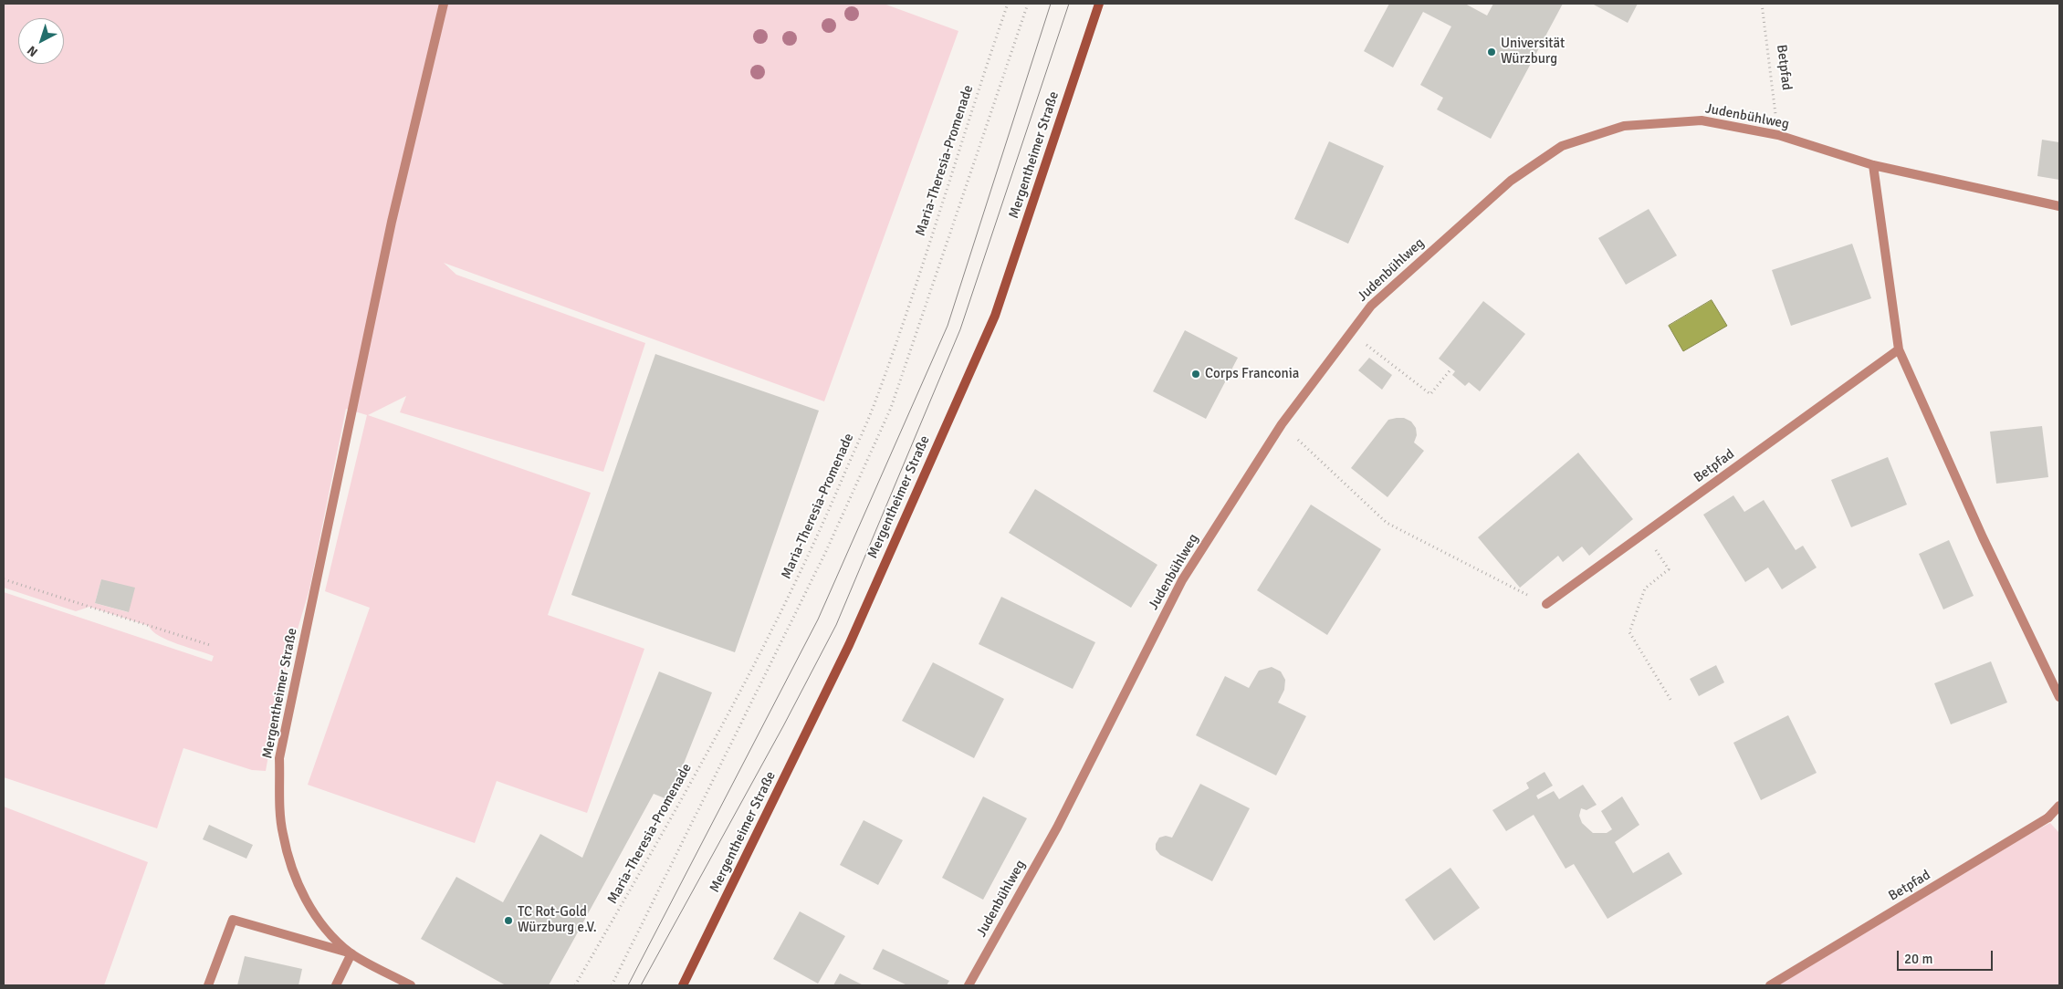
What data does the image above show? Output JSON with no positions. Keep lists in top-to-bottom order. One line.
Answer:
{"streets":{"main road":["Mergentheimer Straße"],"street":["Betpfad","Judenbühlweg"],"path":["Maria-Theresia-Promenade"]},"crossings":[["Betpfad","Judenbühlweg"]],"places":["Universität Würzburg","Corps Franconia","TC Rot-Gold Würzburg e.V."],"scale_bar":"20 m","north":"bottom left"}
